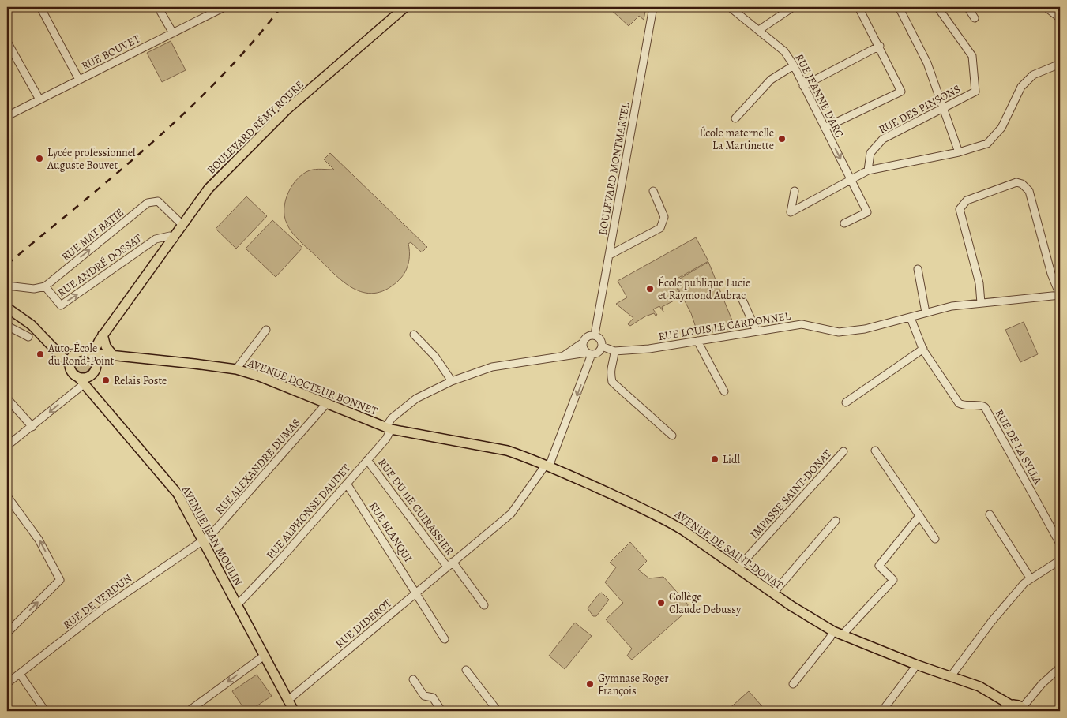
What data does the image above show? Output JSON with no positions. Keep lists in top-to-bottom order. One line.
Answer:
{"streets":{"main road":["BOULEVARD RÉMY ROURE","AVENUE DOCTEUR BONNET","AVENUE JEAN MOULIN","AVENUE DE SAINT-DONAT"],"street":["RUE BOUVET","RUE JEANNE D'ARC","RUE DES PINSONS","BOULEVARD MONTMARTEL","RUE MAT BATIE","RUE ANDRÉ DOSSAT","RUE LOUIS LE CARDONNEL","RUE DE LA SYLLA","RUE ALEXANDRE DUMAS","IMPASSE SAINT-DONAT","RUE DU 11E CUIRASSIER","RUE ALPHONSE DAUDET","RUE BLANQUI","RUE DE VERDUN","RUE DIDEROT"]},"crossings":[["BOULEVARD RÉMY ROURE","RUE MAT BATIE"],["BOULEVARD RÉMY ROURE","RUE ANDRÉ DOSSAT"],["BOULEVARD RÉMY ROURE","AVENUE DOCTEUR BONNET"],["BOULEVARD RÉMY ROURE","AVENUE JEAN MOULIN"],["BOULEVARD MONTMARTEL","RUE LOUIS LE CARDONNEL"],["BOULEVARD MONTMARTEL","RUE DIDEROT"],["RUE MAT BATIE","RUE ANDRÉ DOSSAT"],["RUE LOUIS LE CARDONNEL","RUE DE LA SYLLA"],["RUE LOUIS LE CARDONNEL","RUE DIDEROT"],["AVENUE DOCTEUR BONNET","RUE ALEXANDRE DUMAS"],["AVENUE DOCTEUR BONNET","RUE ALPHONSE DAUDET"],["AVENUE DOCTEUR BONNET","AVENUE JEAN MOULIN"],["AVENUE DOCTEUR BONNET","AVENUE DE SAINT-DONAT"],["RUE ALEXANDRE DUMAS","AVENUE JEAN MOULIN"],["RUE ALEXANDRE DUMAS","RUE DE VERDUN"],["IMPASSE SAINT-DONAT","AVENUE DE SAINT-DONAT"],["RUE DU 11E CUIRASSIER","RUE ALPHONSE DAUDET"],["RUE DU 11E CUIRASSIER","RUE DIDEROT"],["RUE ALPHONSE DAUDET","RUE BLANQUI"],["RUE ALPHONSE DAUDET","AVENUE JEAN MOULIN"],["RUE ALPHONSE DAUDET","AVENUE DE SAINT-DONAT"],["RUE BLANQUI","RUE DIDEROT"],["AVENUE JEAN MOULIN","RUE DE VERDUN"],["AVENUE JEAN MOULIN","RUE DIDEROT"],["AVENUE DE SAINT-DONAT","RUE DIDEROT"]],"one_way":["RUE MAT BATIE","RUE ANDRÉ DOSSAT"],"places":["École maternelle La Martinette","Lycée professionnel Auguste Bouvet","École publique Lucie et Raymond Aubrac","Auto-École du Rond-Point","Relais Poste","Lidl","Collège Claude Debussy","Gymnase Roger François"]}
